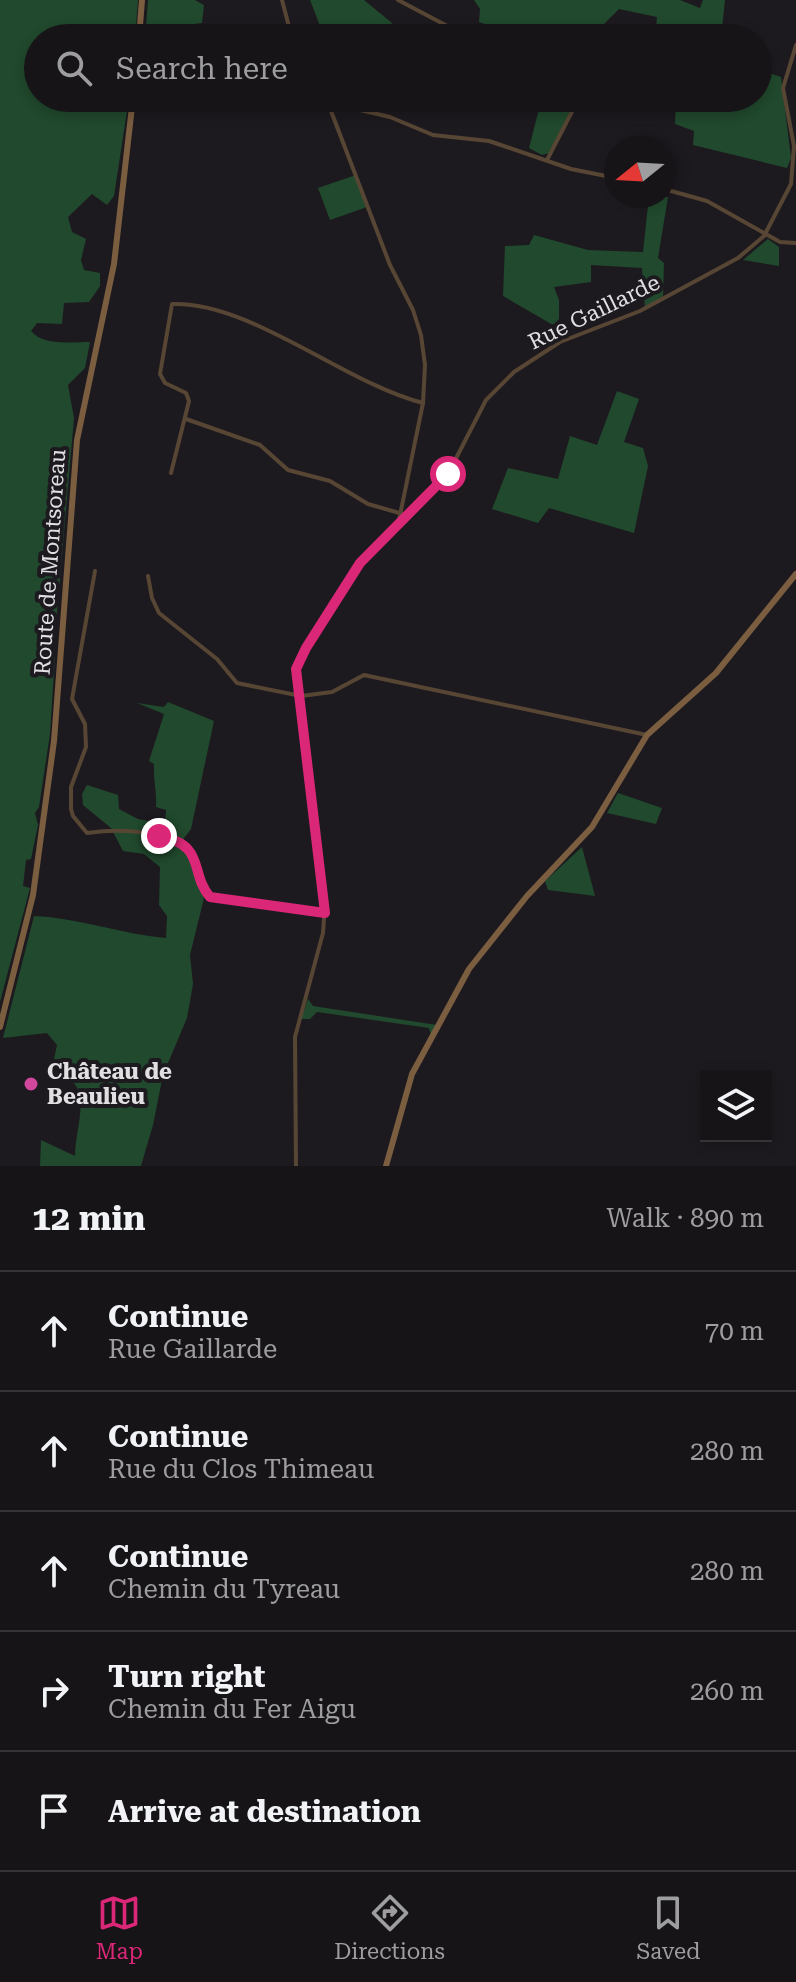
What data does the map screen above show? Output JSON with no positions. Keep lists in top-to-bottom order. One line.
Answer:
{"streets":{"main road":["Route de Montsoreau"],"street":["Rue Gaillarde"]},"places":["Château de Beaulieu"],"north":"left","page":{"search":"Search here","heading":["12 min","Walk · 890 m"],"list":[["Continue","Rue Gaillarde","70 m"],["Continue","Rue du Clos Thimeau","280 m"],["Continue","Chemin du Tyreau","280 m"],["Turn right","Chemin du Fer Aigu","260 m"],"Arrive at destination"],"nav":["Map","Directions","Saved"]}}
